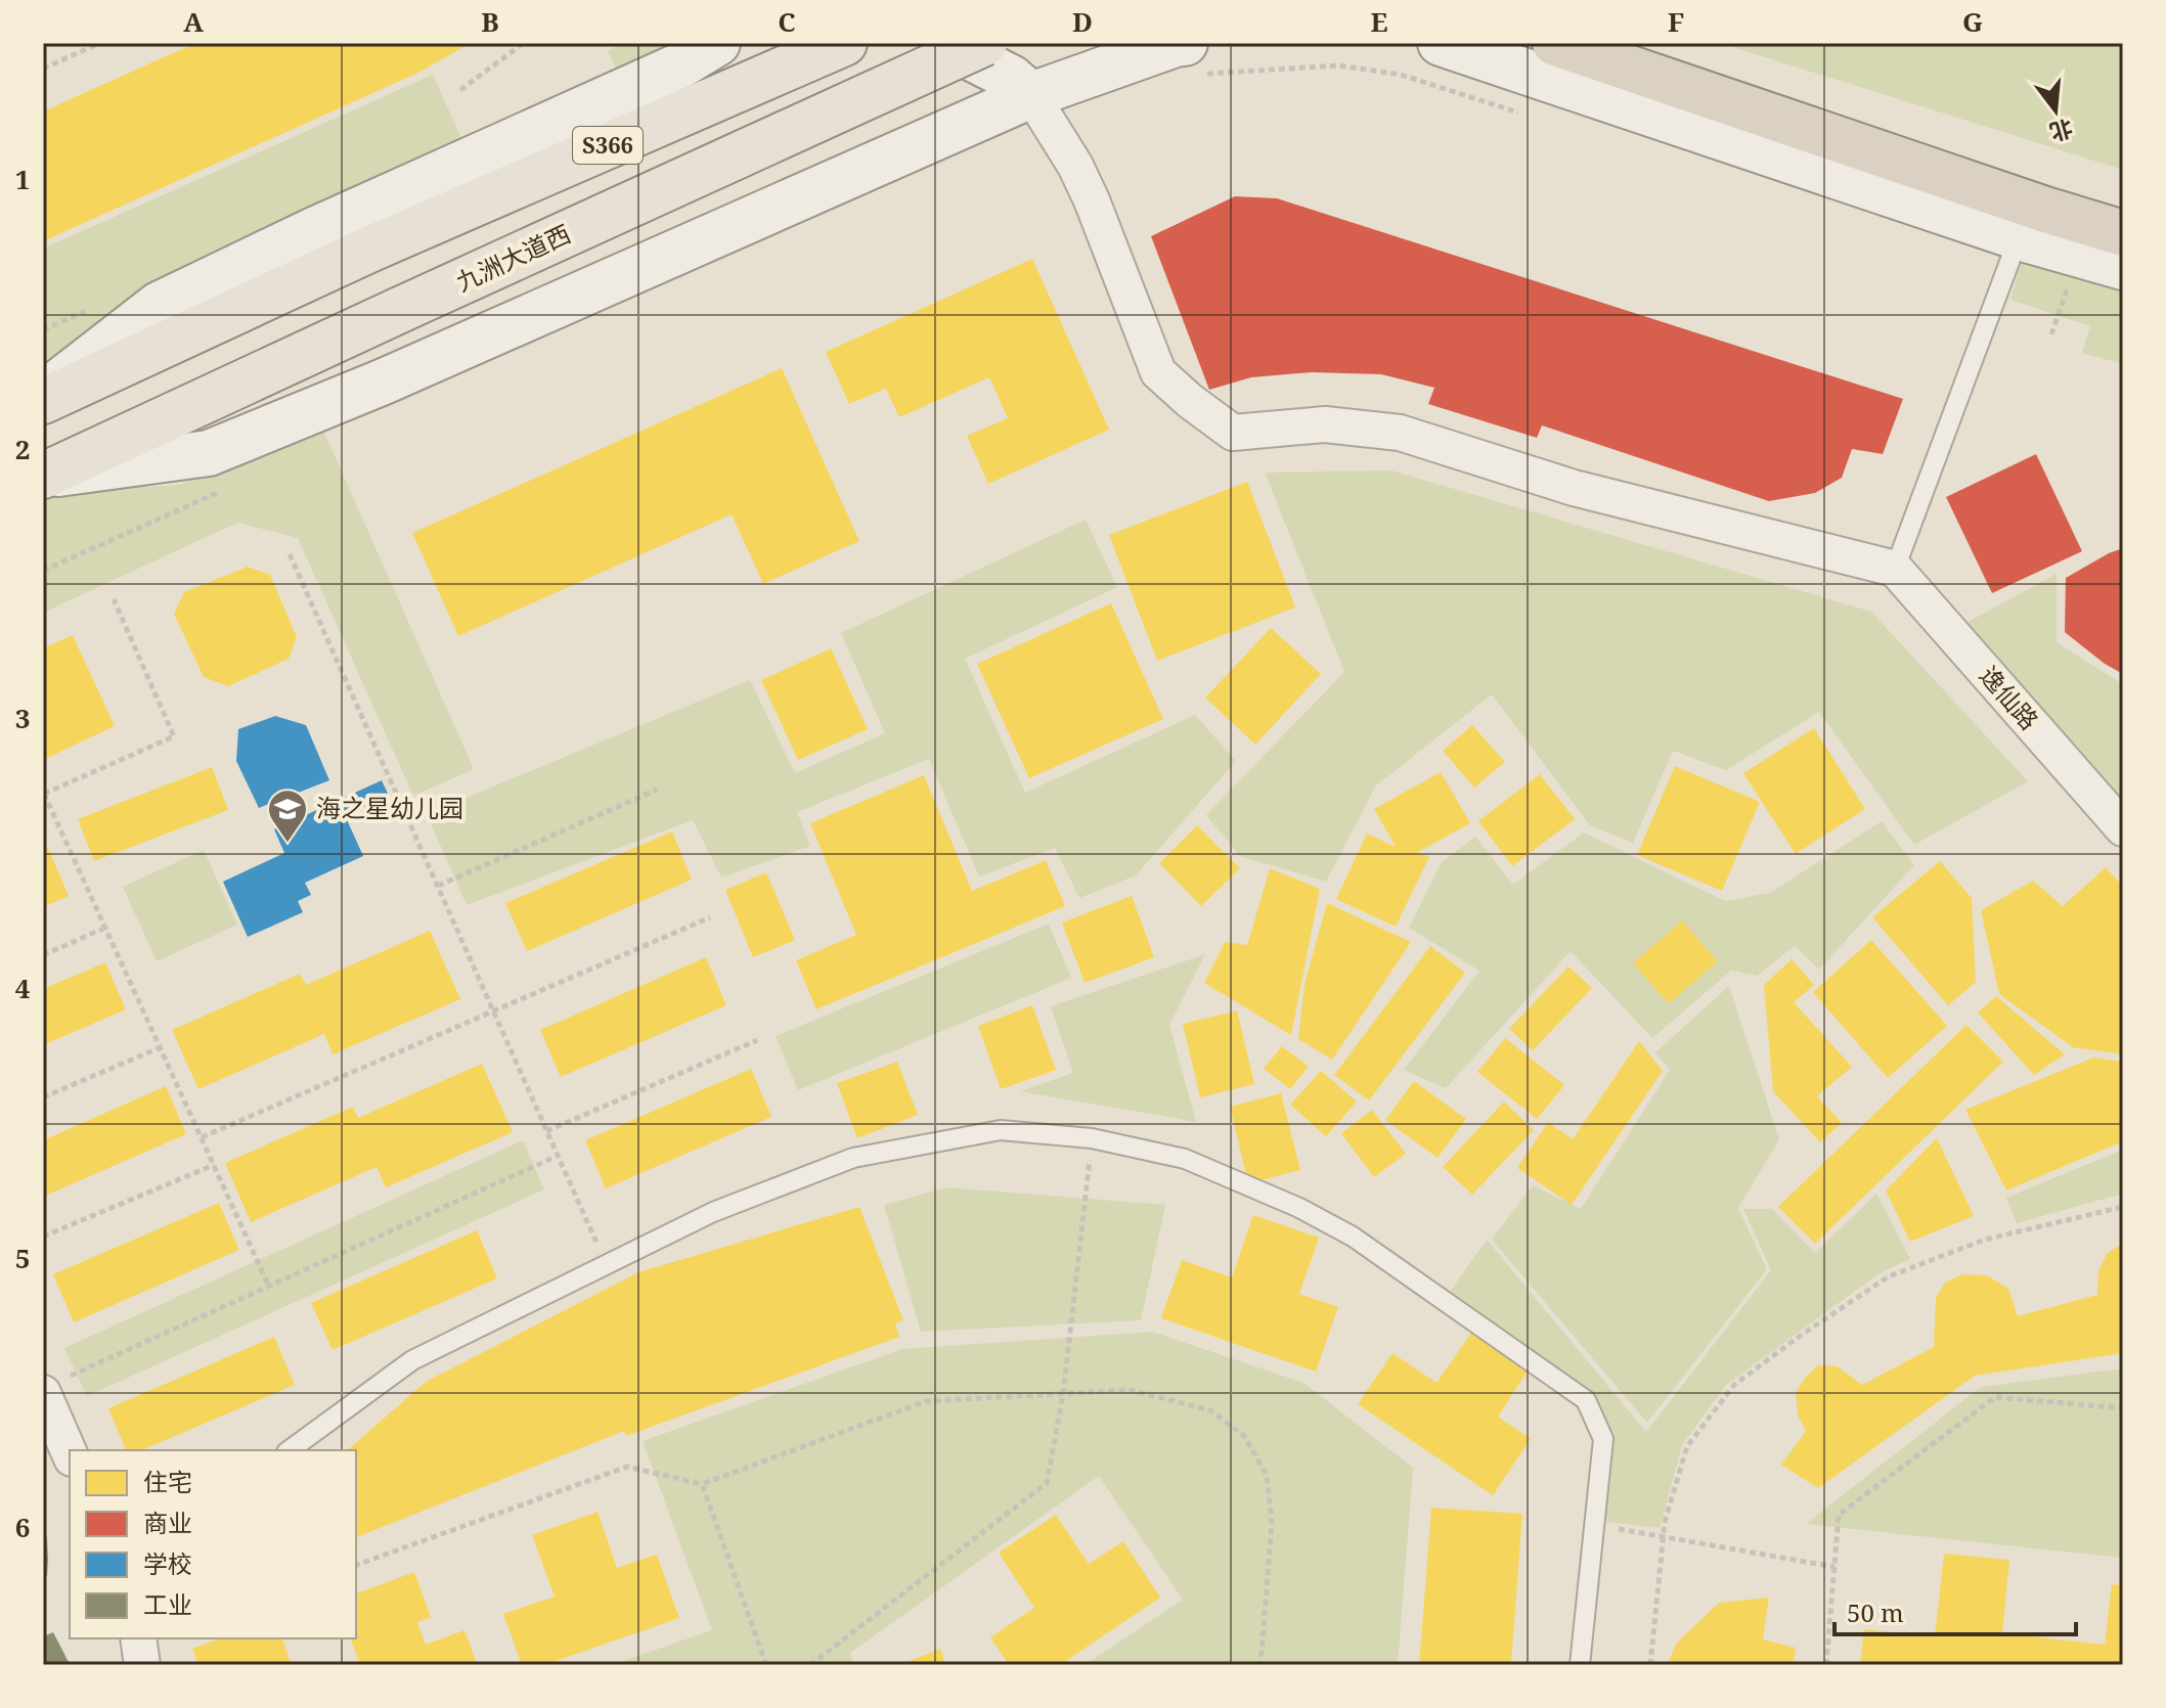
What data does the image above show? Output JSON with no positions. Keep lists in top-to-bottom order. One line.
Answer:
{"streets":{"main road":["S366","九洲大道西"],"street":["逸仙路"]},"places":{"school or university":["海之星幼儿园"]},"legend":["住宅","商业","学校","工业"],"scale_bar":"50 m","north":"bottom","grid":{"columns":["A","B","C","D","E","F","G"],"rows":["1","2","3","4","5","6"]}}
